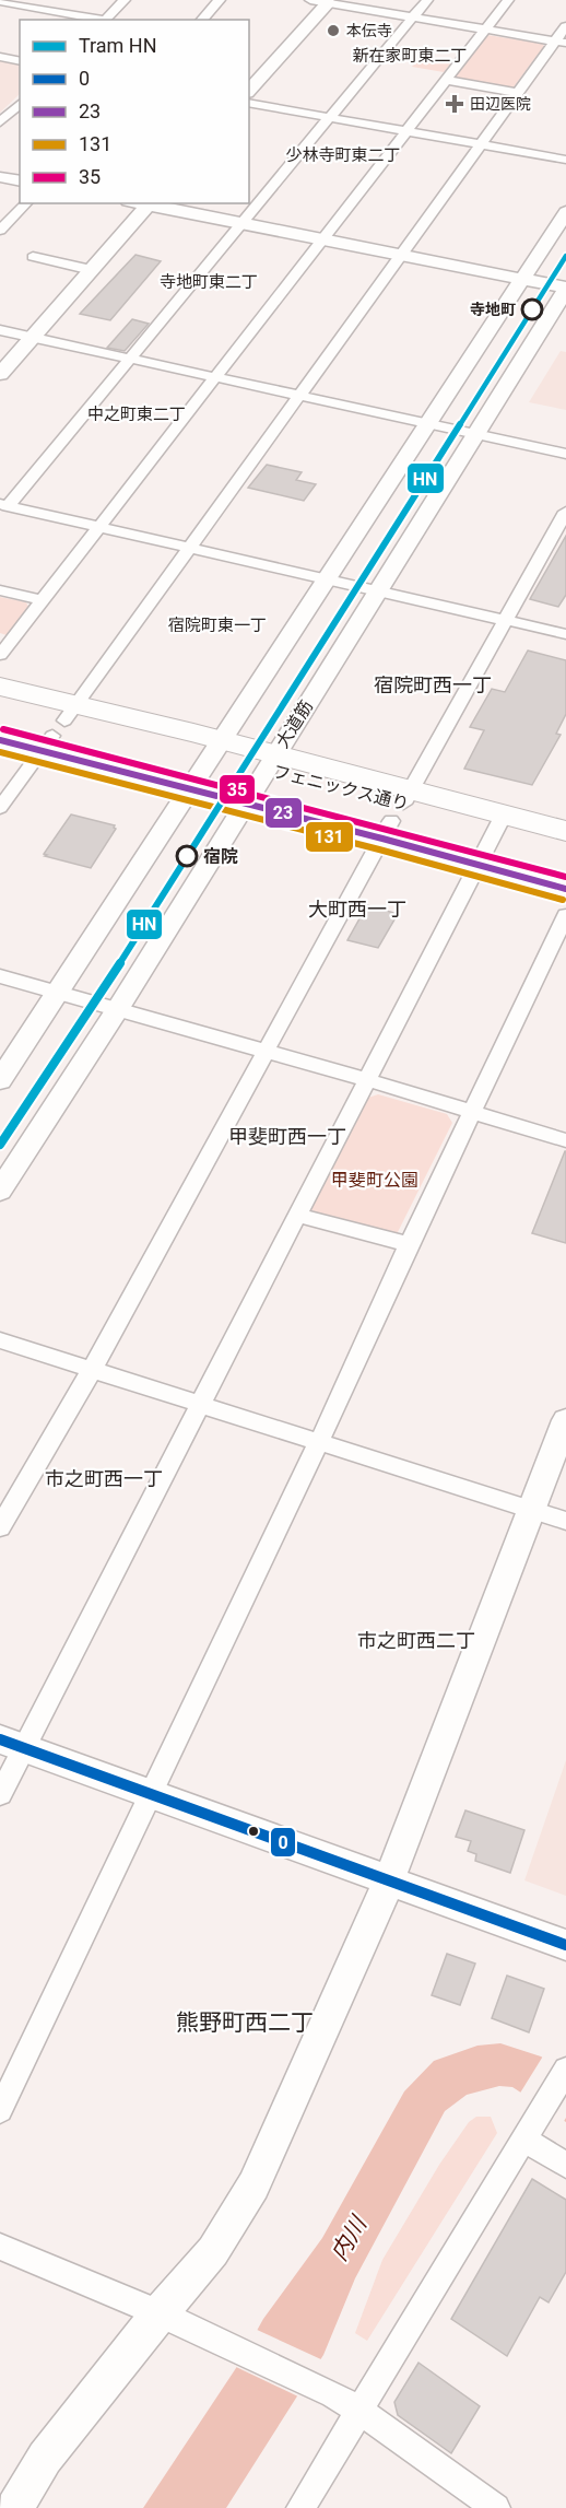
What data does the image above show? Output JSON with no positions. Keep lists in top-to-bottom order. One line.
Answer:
{"streets":{"highway":["フェニックス通り"],"street":["大道筋"]},"crossings":[["大道筋","フェニックス通り"]],"districts":["新在家町東二丁","少林寺町東二丁","寺地町東二丁","中之町東二丁","宿院町東一丁","宿院町西一丁","大町西一丁","甲斐町西一丁","市之町西一丁","市之町西二丁","熊野町西二丁"],"water":["内川"],"parks":["甲斐町公園"],"places":{"other":["本伝寺","寺地町","宿院"],"health":["田辺医院"]},"lines":["tram line HN","transit line 35","transit line 23","transit line 131","transit line 0"],"legend":["Tram HN","0","23","131","35"]}
